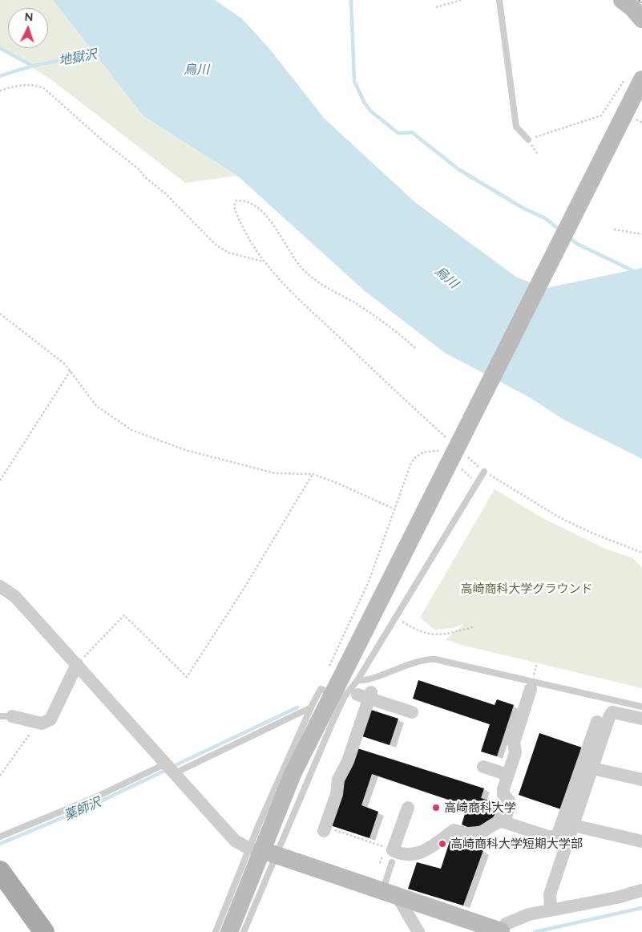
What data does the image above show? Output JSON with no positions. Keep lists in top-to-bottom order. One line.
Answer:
{"water":["地獄沢","烏川","薬師沢"],"parks":["高崎商科大学グラウンド"],"places":["高崎商科大学","高崎商科大学短期大学部"],"north":"top"}
